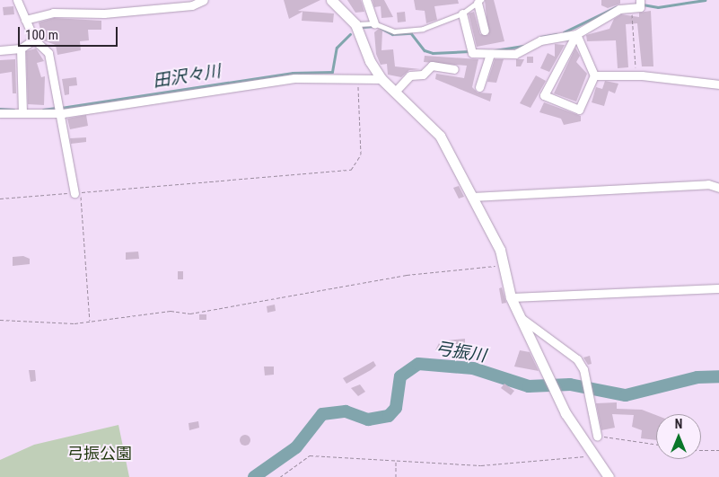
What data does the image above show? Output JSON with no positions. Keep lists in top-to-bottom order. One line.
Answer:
{"water":["田沢々川","弓振川"],"parks":["弓振公園"],"scale_bar":"100 m","north":"top"}
